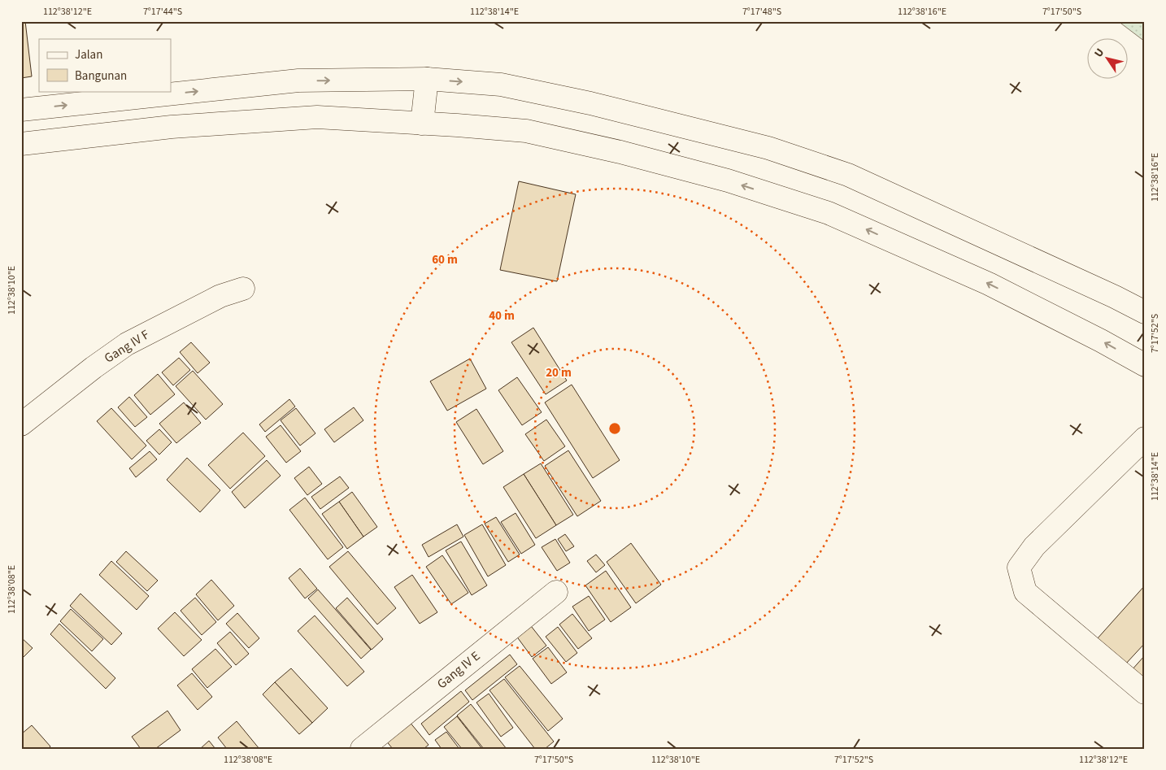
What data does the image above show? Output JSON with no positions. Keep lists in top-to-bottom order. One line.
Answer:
{"streets":{"street":["Gang IV F","Gang IV E"]},"legend":["Jalan","Bangunan"],"north":"top left","coordinates":["112°38'12\"E","7°17'44\"S","112°38'14\"E","7°17'48\"S","112°38'16\"E","7°17'50\"S","112°38'10\"E","7°17'52\"S","112°38'08\"E"],"rings":["60 m","40 m","20 m"]}
